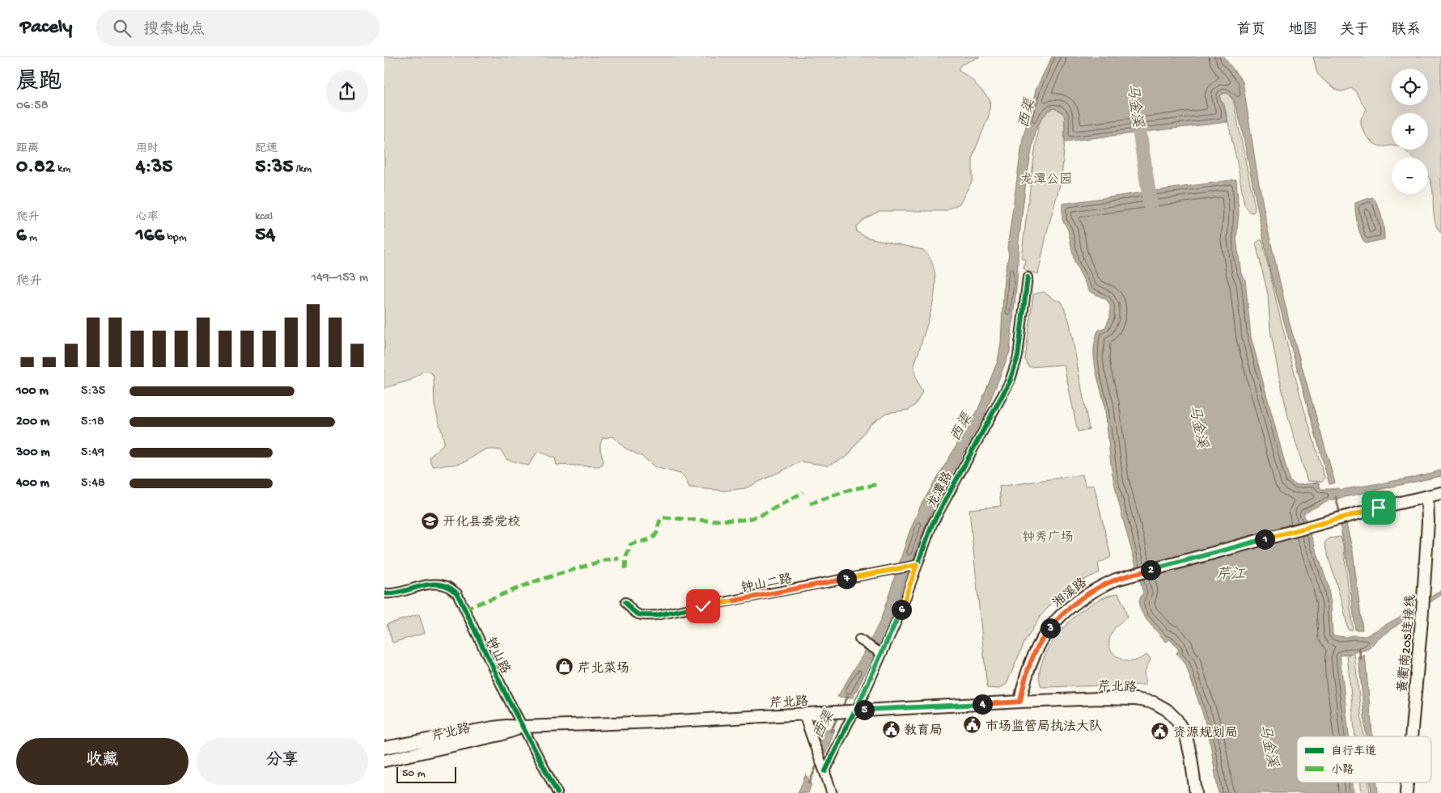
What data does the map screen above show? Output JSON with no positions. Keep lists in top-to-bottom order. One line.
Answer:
{"streets":{"main road":["湘溪路","黄衢南205连接线","芹北路"],"street":["龙潭路","钟山二路","钟山路"]},"crossings":[["龙潭路","钟山二路"],["龙潭路","芹北路"],["湘溪路","黄衢南205连接线"],["湘溪路","芹北路"],["钟山路","芹北路"]],"water":["马金溪","西渠","芹江"],"parks":["龙潭公园","钟秀广场"],"places":{"school or university":["开化县委党校"],"shop":["芹北菜场"],"public building":["市场监管局执法大队","教育局","资源规划局"]},"legend":["自行车道","小路"],"scale_bar":"50 m","page":{"header":"Pacely","search":"搜索地点","nav":["首页","地图","关于","联系"],"heading":["晨跑","06:58"],"map_buttons":["+","−"],"stats":[["距离","0.82 km"],["用时","4:35"],["配速","5:35 /km"],["爬升","6 m"],["心率","166 bpm"],["kcal","54"]],"chart":["爬升","149–153 m"],"list":[{"name":"100 m","note":"5:35"},{"name":"200 m","note":"5:18"},{"name":"300 m","note":"5:49"},{"name":"400 m","note":"5:48"}],"pins":["1","2","7","6","3","4","5"],"buttons":["收藏","分享"],"scale":"50 m"}}
